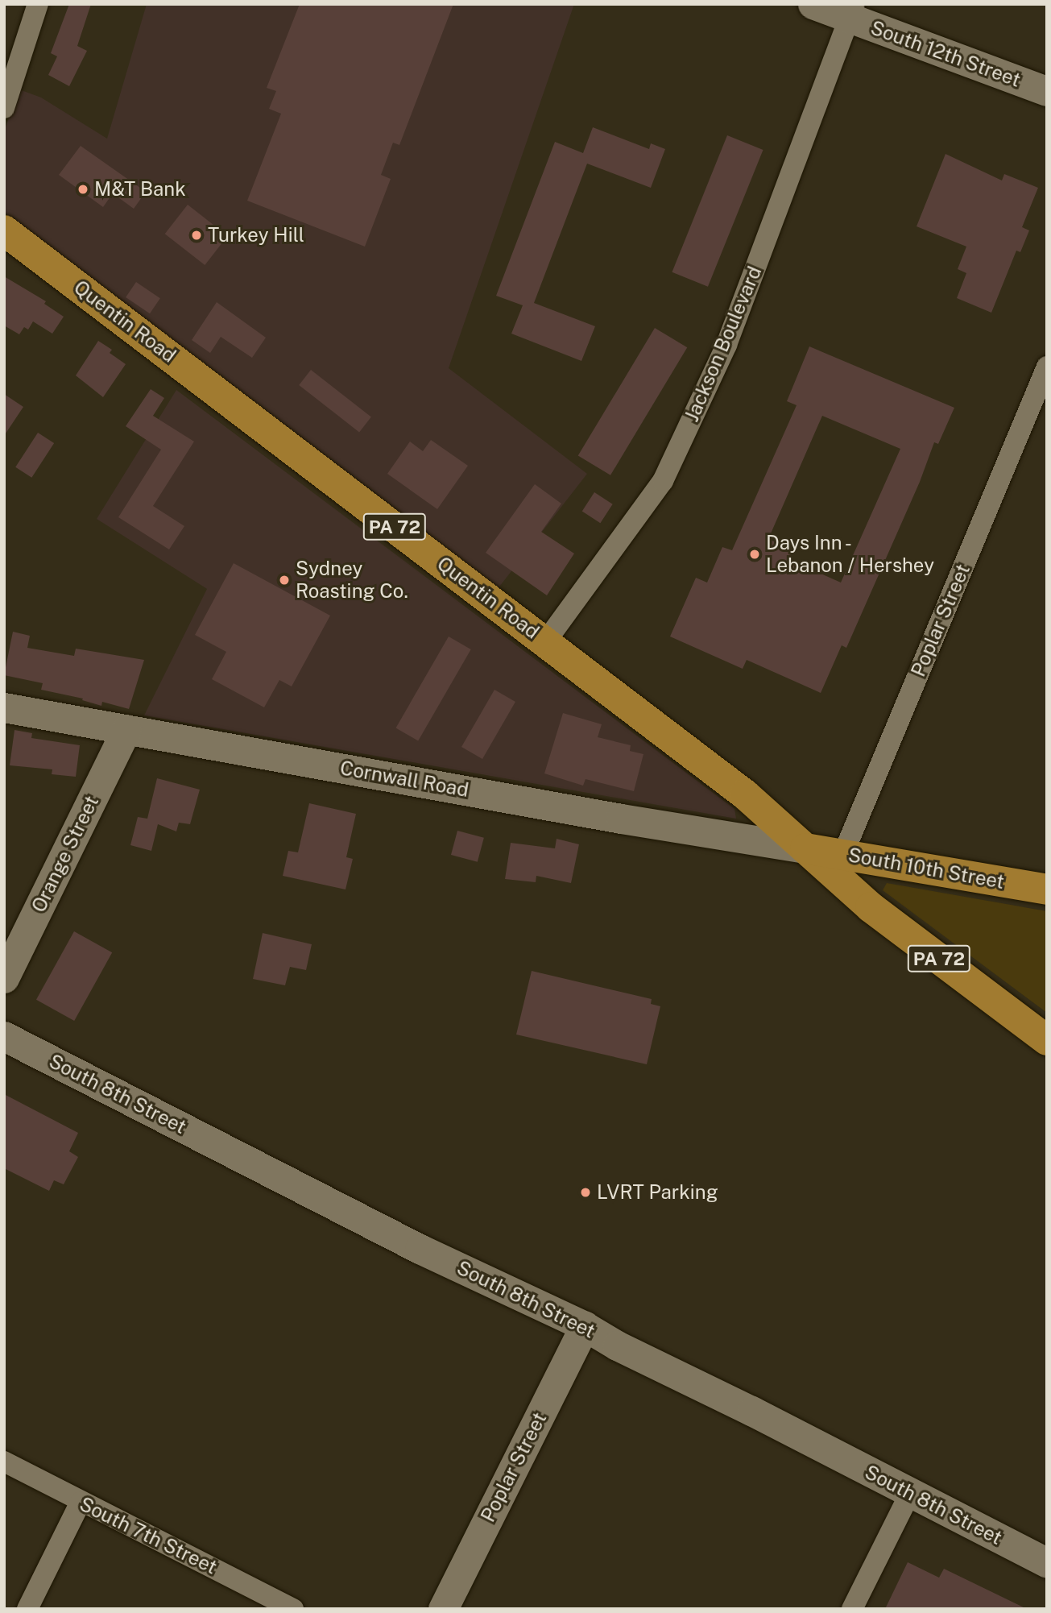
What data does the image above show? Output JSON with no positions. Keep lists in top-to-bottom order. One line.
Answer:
{"streets":{"highway":["Quentin Road","PA 72","South 10th Street"],"street":["South 12th Street","Jackson Boulevard","Poplar Street","Cornwall Road","Orange Street","South 8th Street","South 7th Street"]},"crossings":[["South 12th Street","Jackson Boulevard"],["Quentin Road","Jackson Boulevard"],["Quentin Road","Cornwall Road"],["Quentin Road","South 10th Street"],["PA 72","Poplar Street"],["PA 72","South 10th Street"],["Poplar Street","South 10th Street"],["Poplar Street","South 8th Street"],["Cornwall Road","Orange Street"],["Cornwall Road","South 10th Street"]],"places":["M&T Bank","Turkey Hill","Days Inn - Lebanon / Hershey","Sydney Roasting Co.","LVRT Parking"]}
